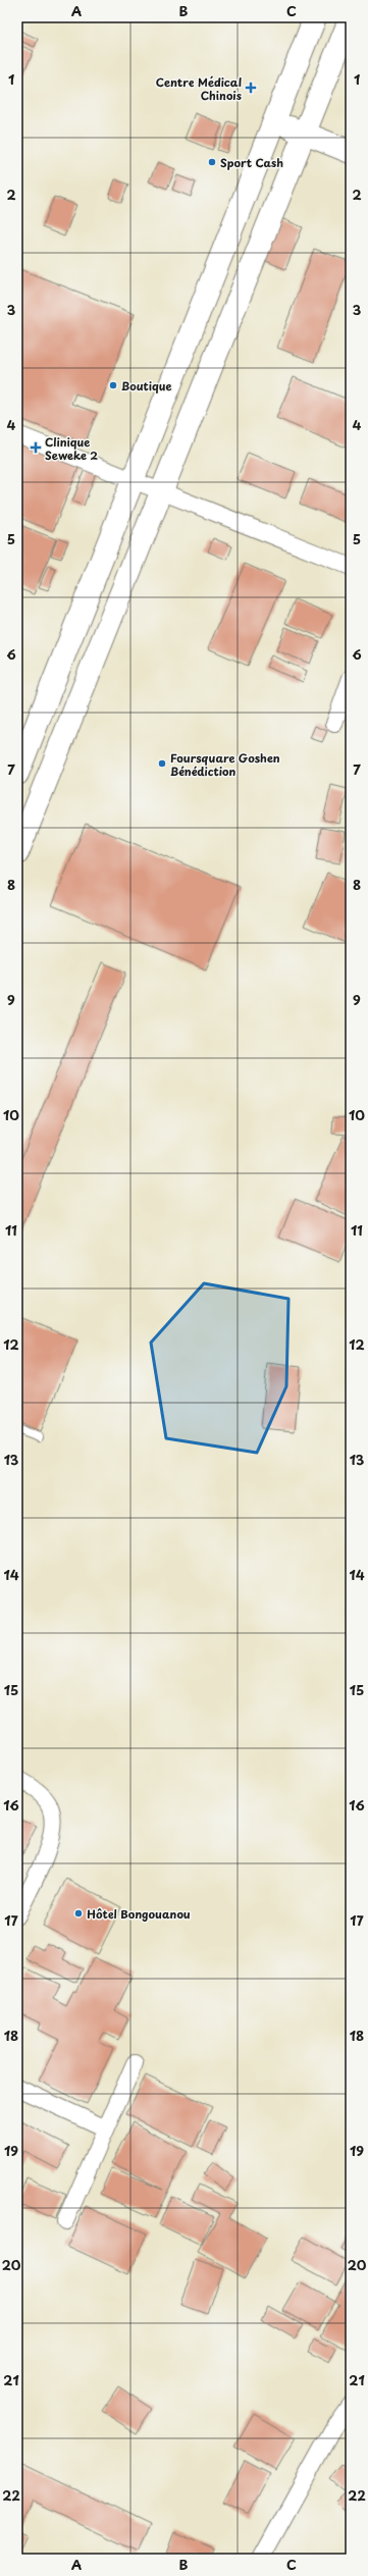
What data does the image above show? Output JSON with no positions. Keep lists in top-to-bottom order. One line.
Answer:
{"places":{"health":["Centre Médical Chinois","Clinique Seweke 2"],"other":["Sport Cash","Boutique","Foursquare Goshen Bénédiction","Hôtel Bongouanou"]},"grid":{"columns":["A","B","C"],"rows":["1","2","3","4","5","6","7","8","9","10","11","12","13","14","15","16","17","18","19","20","21","22"]}}
